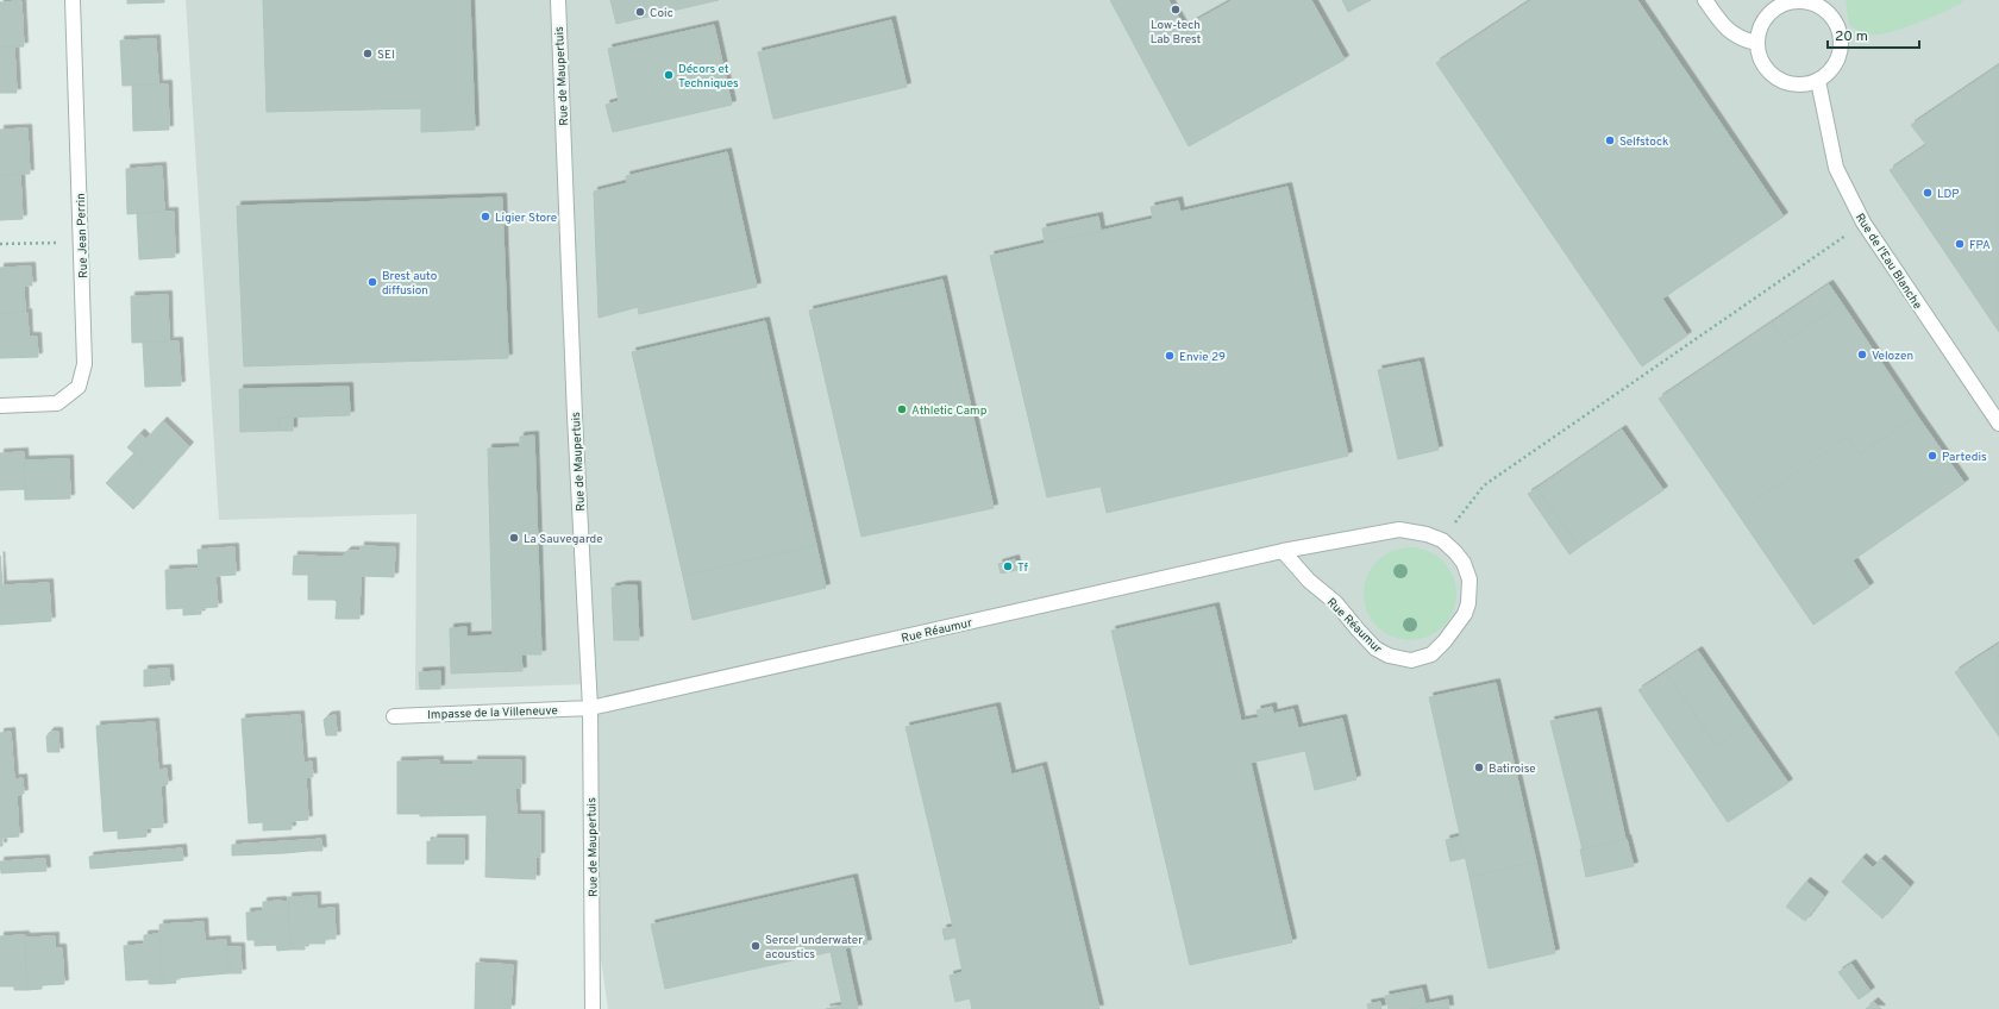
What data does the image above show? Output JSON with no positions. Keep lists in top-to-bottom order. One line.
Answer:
{"streets":{"street":["Rue de Maupertuis","Rue Jean Perrin","Rue de l'Eau Blanche","Rue Réaumur","Impasse de la Villeneuve"]},"crossings":[["Rue de Maupertuis","Rue Réaumur"],["Rue de Maupertuis","Impasse de la Villeneuve"],["Rue Réaumur","Impasse de la Villeneuve"]],"places":["Low-tech Lab Brest","Coic","SEI","Décors et Techniques","Selfstock","LDP","Ligier Store","FPA","Brest auto diffusion","Velozen","Envie 29","Athletic Camp","Partedis","La Sauvegarde","Tf","Batiroise","Sercel underwater acoustics"],"scale_bar":"20 m"}
